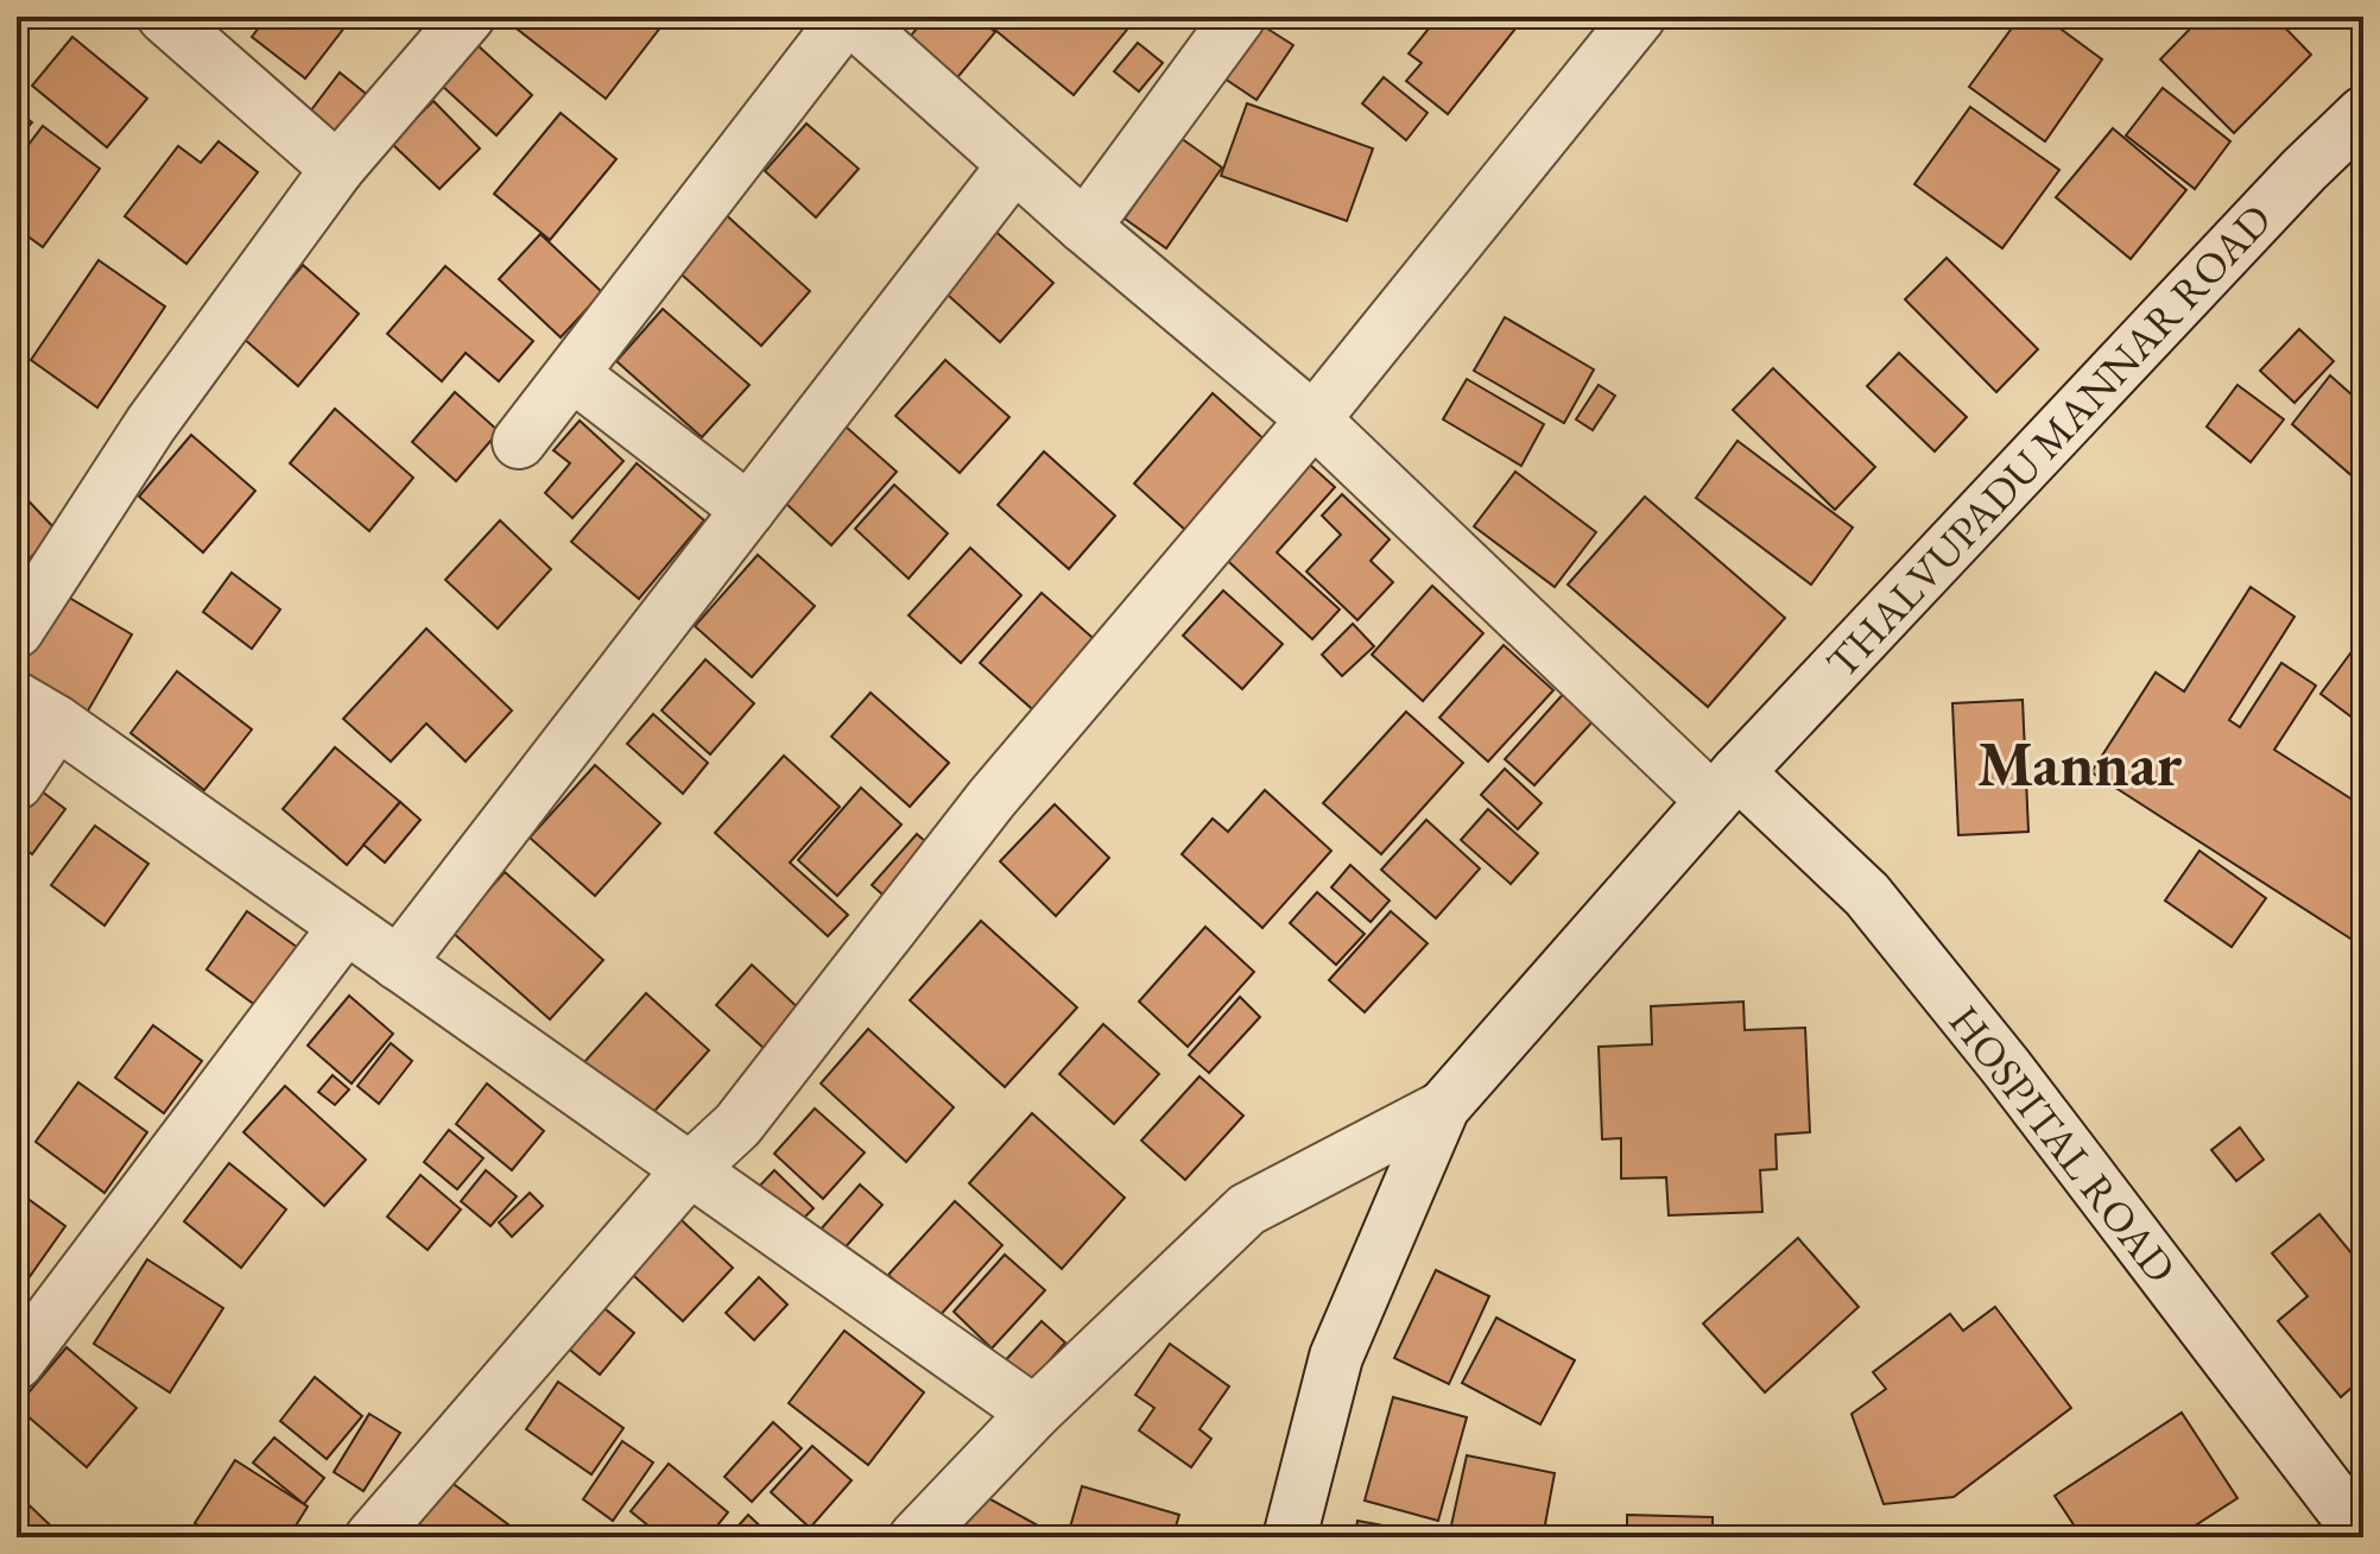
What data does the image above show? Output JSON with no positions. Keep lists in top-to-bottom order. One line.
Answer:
{"streets":{"street":["THALVUPADU MANNAR ROAD","HOSPITAL ROAD"]},"crossings":[["THALVUPADU MANNAR ROAD","HOSPITAL ROAD"]],"districts":["Mannar"]}
